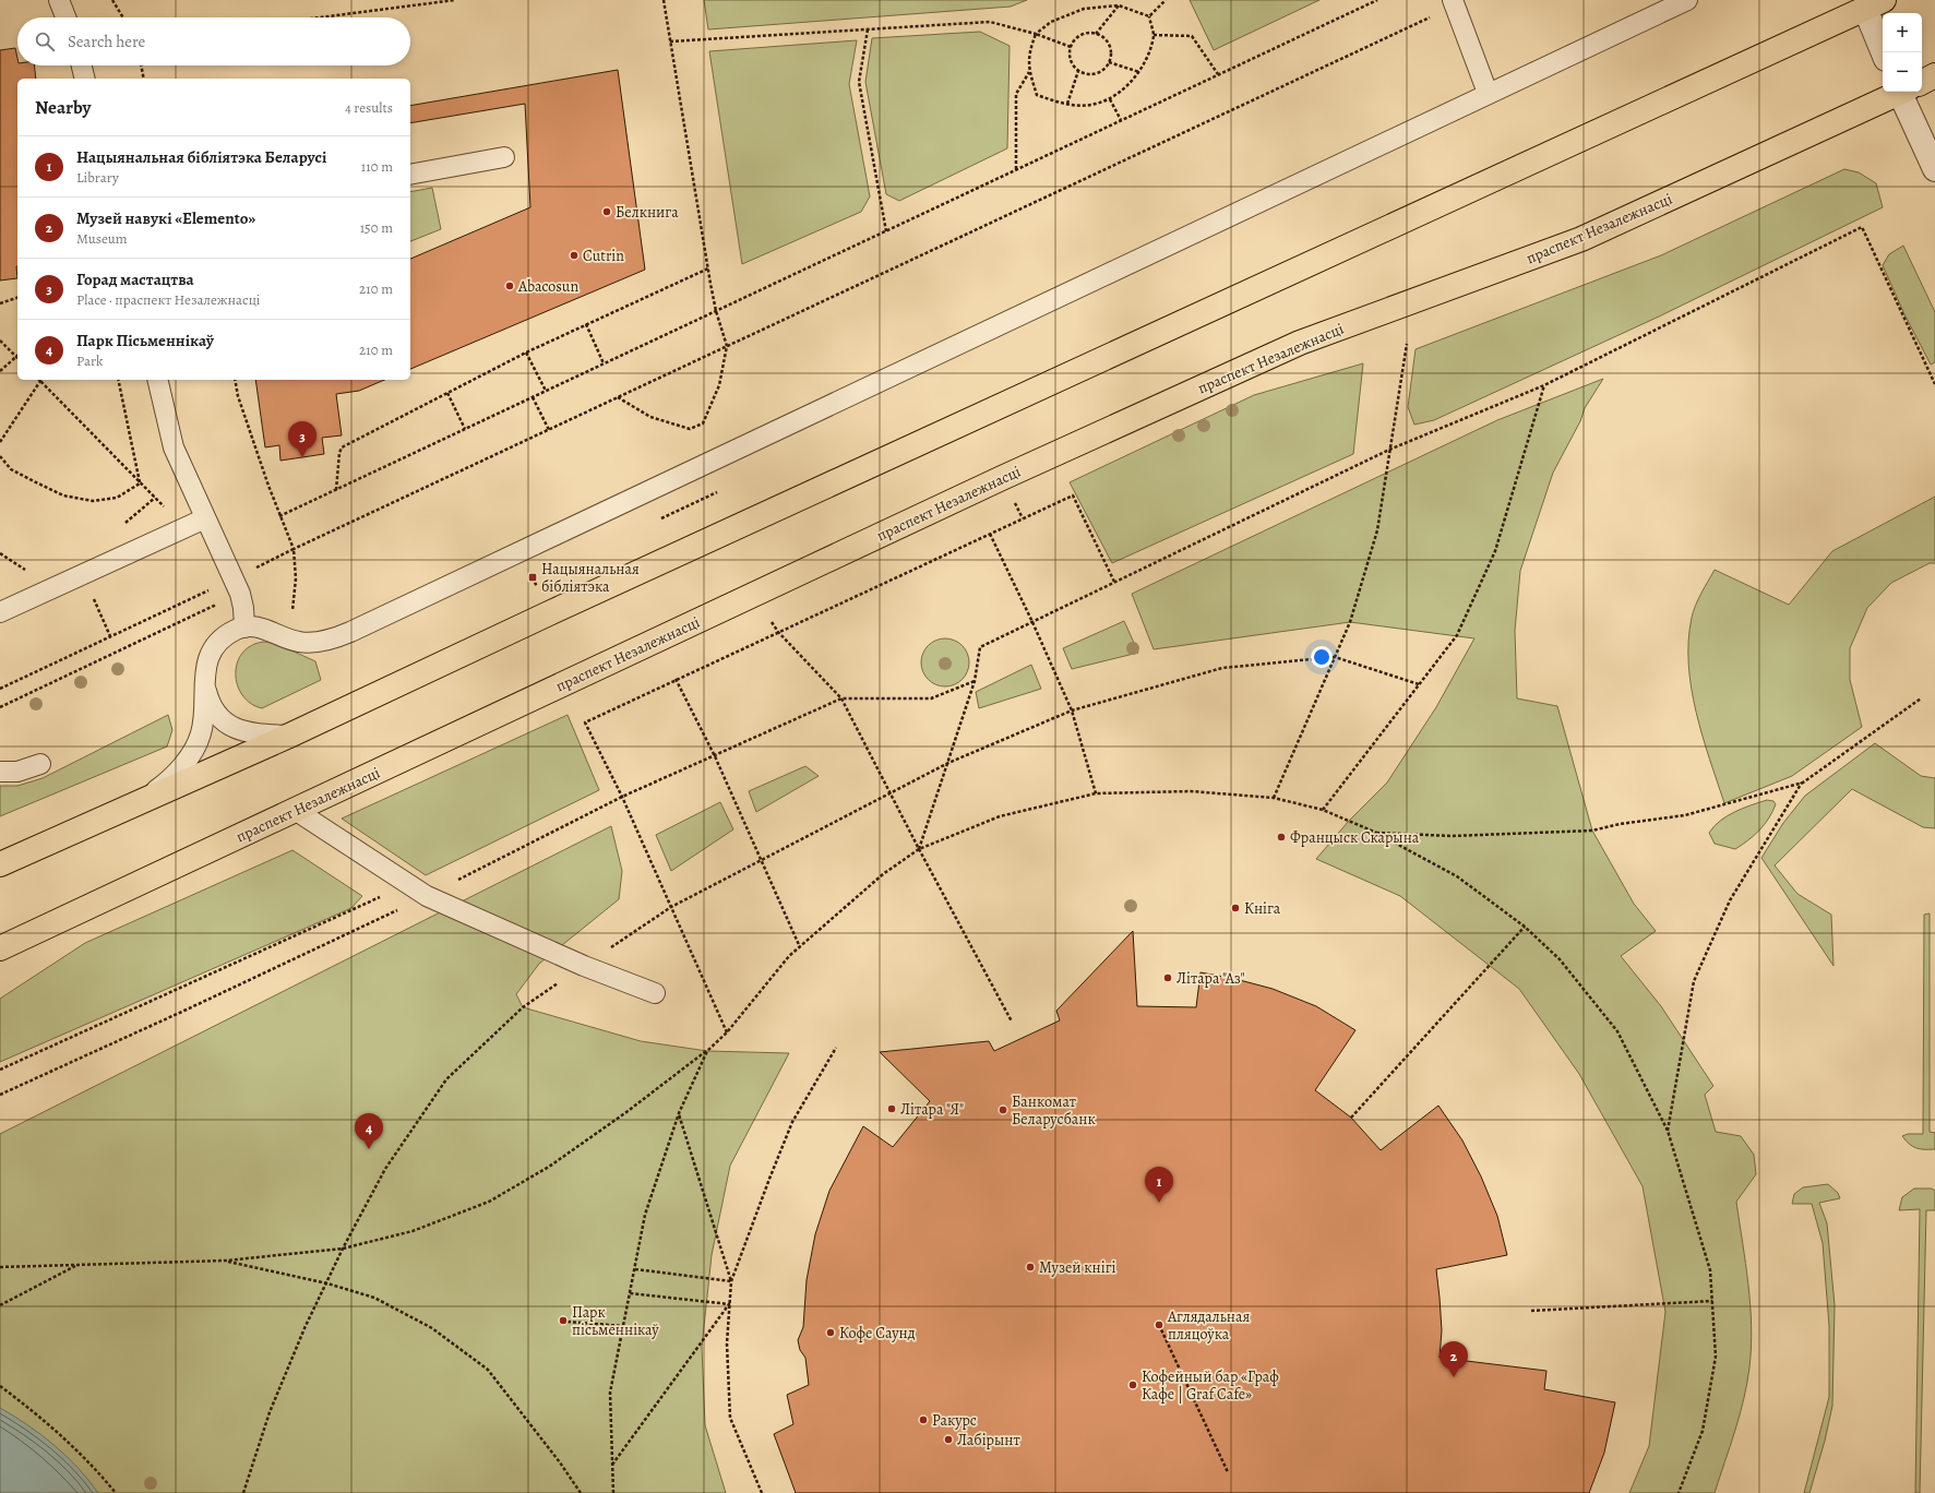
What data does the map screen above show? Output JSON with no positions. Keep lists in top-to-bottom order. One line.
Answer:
{"streets":{"main road":["праспект Незалежнасці"]},"places":{"other":["Белкнига","Cutrin","Abacosun","Францыск Скарына","Кніга","Літара \"Аз\"","Літара \"Я\"","Банкомат Беларусбанк","Музей кнігі","Парк пісьменнікаў","Аглядальная пляцоўка","Кофе Саунд","Кофейный бар «Граф Кафе | Graf Cafe»","Ракурс","Лабірынт"],"transit":["Нацыянальная бібліятэка"]},"page":{"map_buttons":["+","−"],"search":"Search here","heading":["Nearby","4 results"],"list":[{"mark":"1","name":"Нацыянальная бібліятэка Беларусі","note":"Library","value":"110 m"},{"mark":"2","name":"Музей навукі «Elemento»","note":"Museum","value":"150 m"},{"mark":"3","name":"Горад мастацтва","note":"Place · праспект Незалежнасці","value":"210 m"},{"mark":"4","name":"Парк Пісьменнікаў","note":"Park","value":"210 m"}],"pins":["3","4","1","2"]}}
